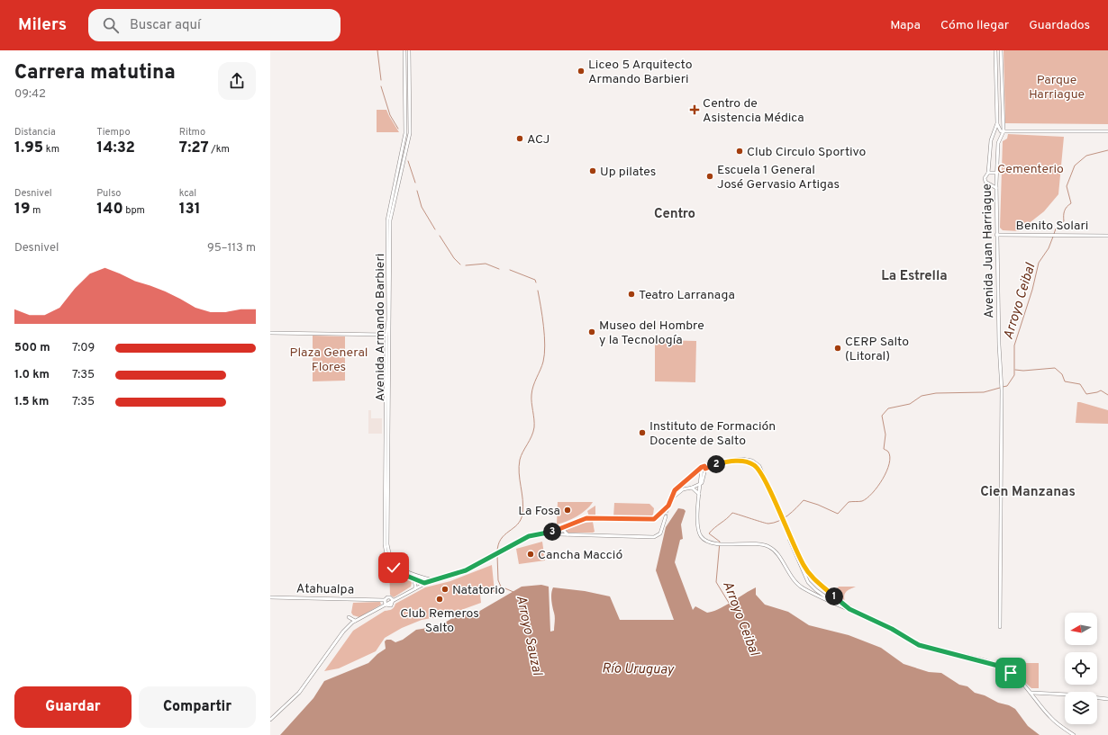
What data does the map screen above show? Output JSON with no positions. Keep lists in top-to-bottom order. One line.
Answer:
{"streets":{"street":["Benito Solari","Avenida Juan Harriague","Avenida Armando Barbieri","Atahualpa"]},"crossings":[["Benito Solari","Avenida Juan Harriague"]],"districts":["Centro","La Estrella","Cien Manzanas"],"water":["Arroyo Ceibal","Arroyo Sauzal","Río Uruguay"],"parks":["Parque Harriague","Cementerio","Plaza General Flores"],"places":{"other":["Liceo 5 Arquitecto Armando Barbieri","ACJ","Club Circulo Sportivo","Up pilates","Escuela 1 General José Gervasio Artigas","Teatro Larranaga","Museo del Hombre y la Tecnología","CERP Salto (Litoral)","Instituto de Formación Docente de Salto","La Fosa","Cancha Macció","Natatorio","Club Remeros Salto"],"health":["Centro de Asistencia Médica"]},"north":"left","page":{"header":"Milers","search":"Buscar aquí","nav":["Mapa","Cómo llegar","Guardados"],"heading":["Carrera matutina","09:42"],"stats":[["Distancia","1.95 km"],["Tiempo","14:32"],["Ritmo","7:27 /km"],["Desnivel","19 m"],["Pulso","140 bpm"],["kcal","131"]],"chart":["Desnivel","95–113 m"],"list":[{"name":"500 m","note":"7:09"},{"name":"1.0 km","note":"7:35"},{"name":"1.5 km","note":"7:35"}],"pins":["2","3","1"],"buttons":["Guardar","Compartir"]}}
